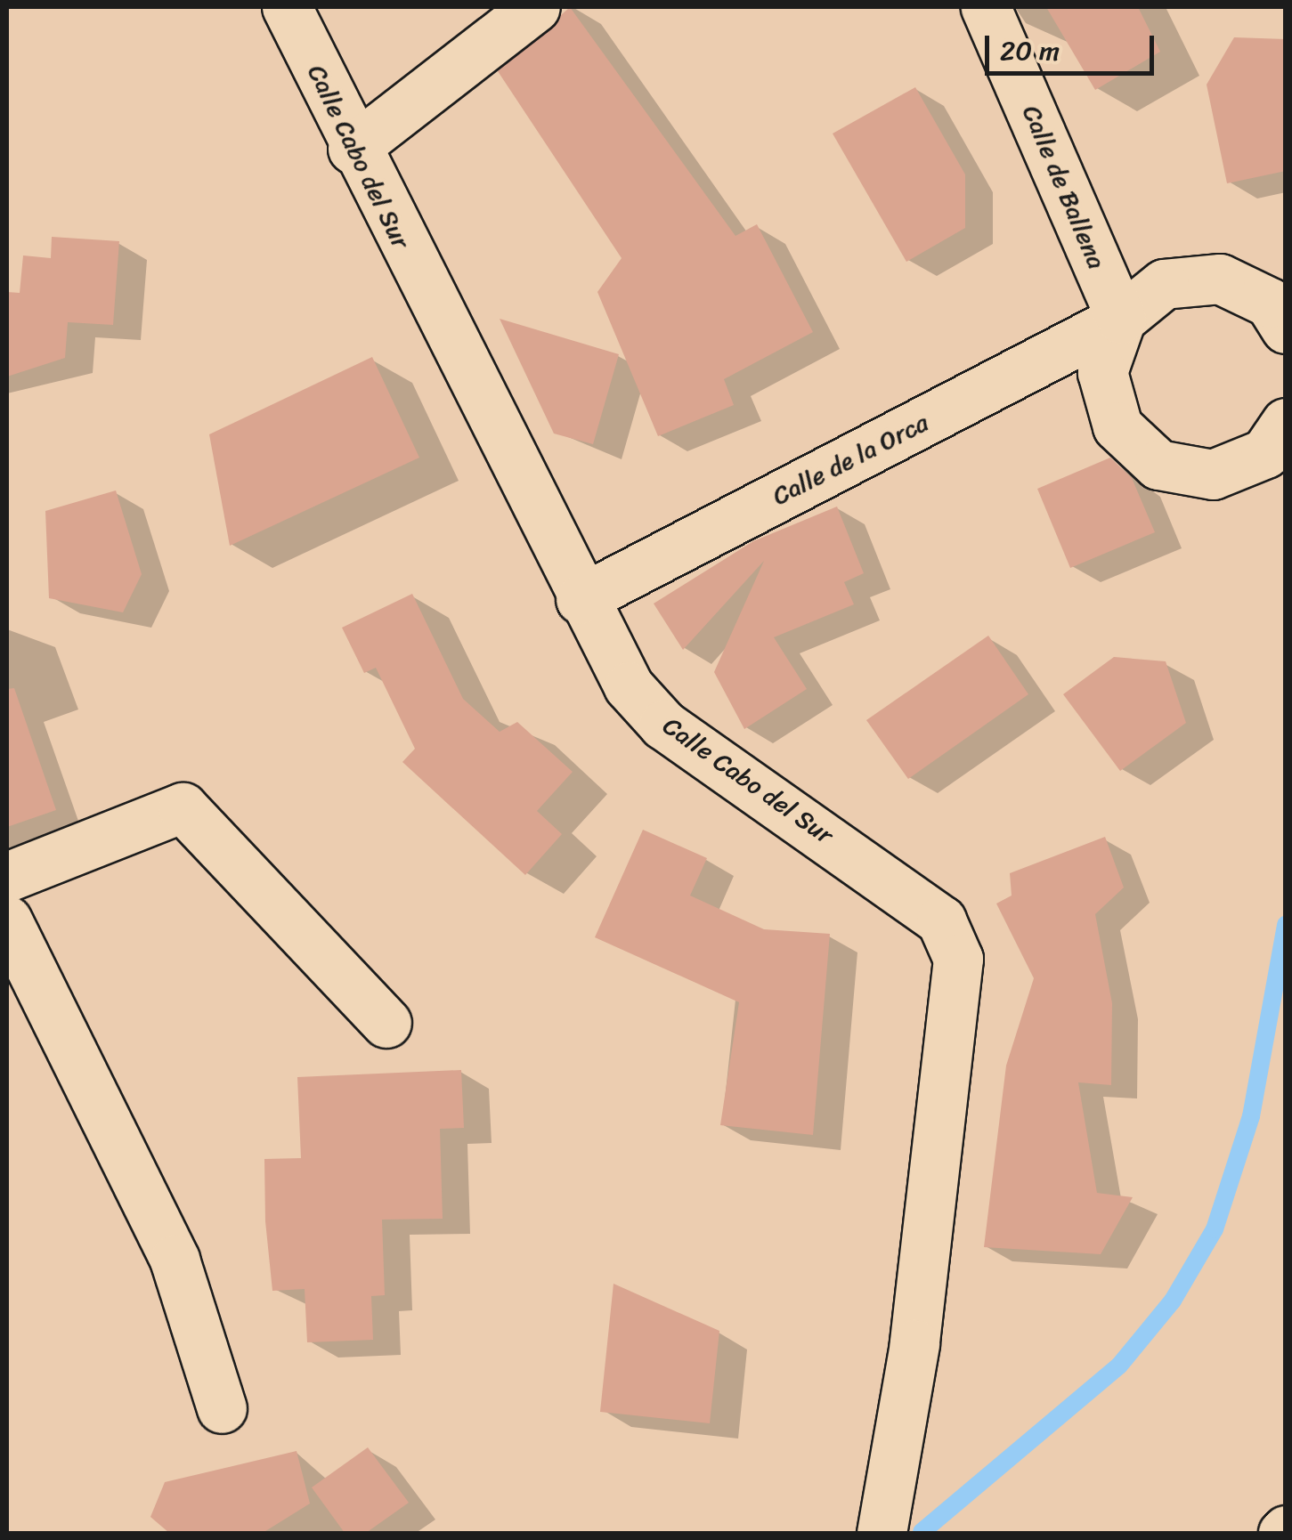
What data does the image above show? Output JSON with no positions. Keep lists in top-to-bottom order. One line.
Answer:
{"streets":{"street":["Calle Cabo del Sur","Calle de Ballena","Calle de la Orca"]},"crossings":[["Calle Cabo del Sur","Calle de la Orca"],["Calle de Ballena","Calle de la Orca"]],"scale_bar":"20 m"}
